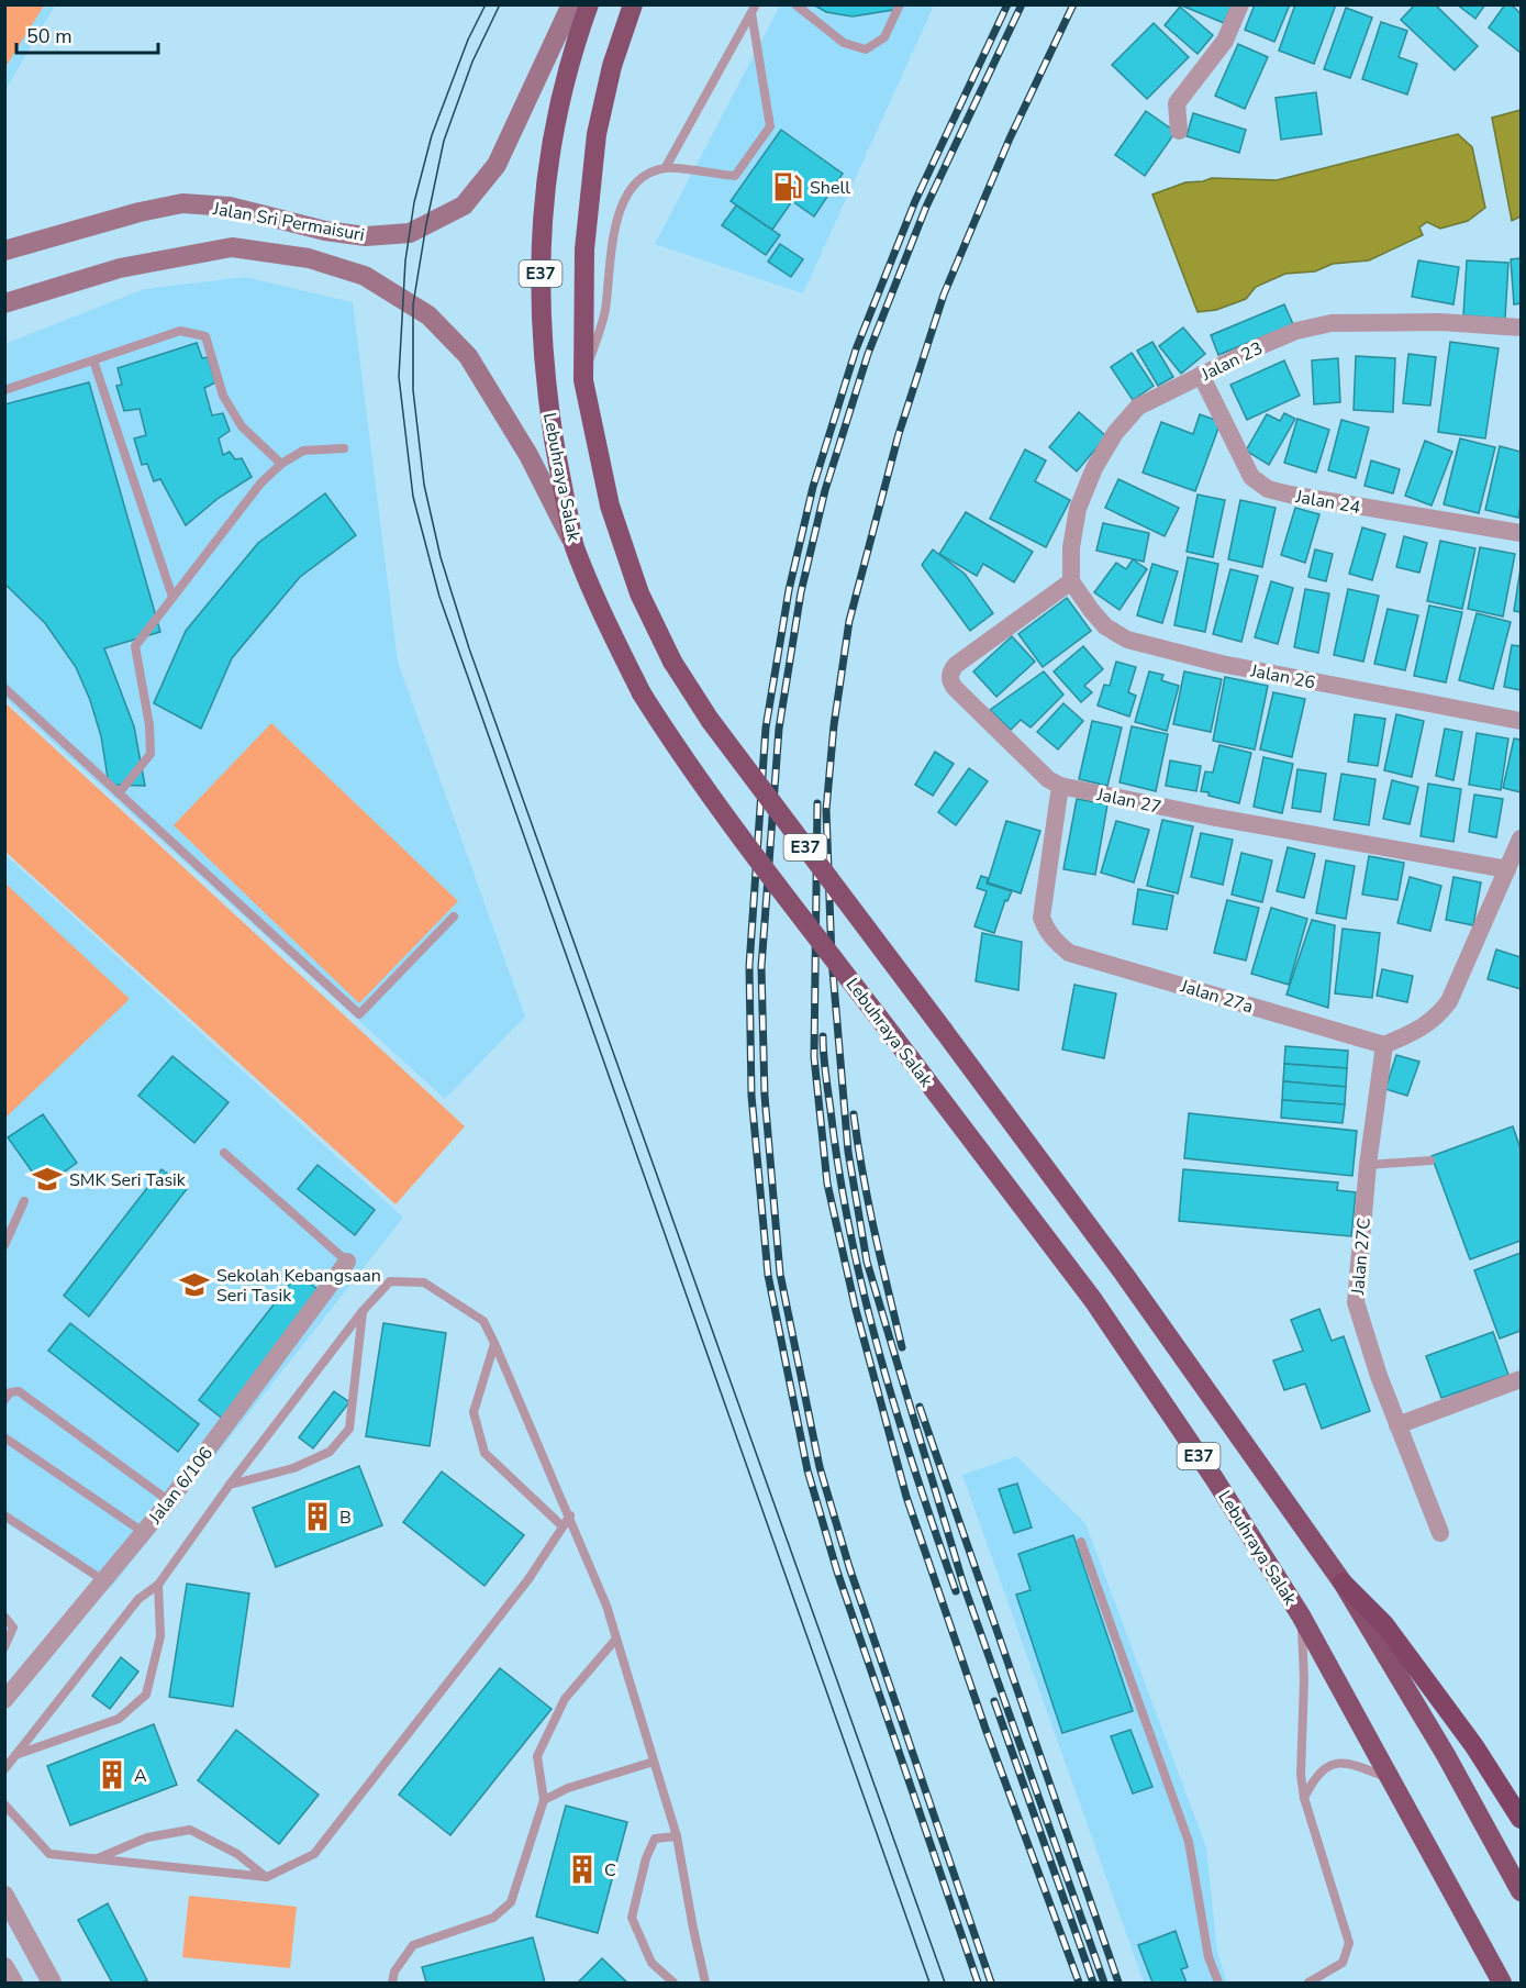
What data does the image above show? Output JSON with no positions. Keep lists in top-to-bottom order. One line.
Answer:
{"streets":{"highway":["E37","Lebuhraya Salak"],"main road":["Jalan Sri Permaisuri"],"street":["Jalan 23","Jalan 24","Jalan 26","Jalan 27","Jalan 27a","Jalan 27C","Jalan 6/106"]},"crossings":[["Jalan Sri Permaisuri","Lebuhraya Salak"],["Jalan 23","Jalan 24"],["Jalan 23","Jalan 26"],["Jalan 23","Jalan 27"],["Jalan 26","Jalan 27"],["Jalan 27","Jalan 27a"],["Jalan 27a","Jalan 27C"]],"places":{"fuel station":["Shell"],"school or university":["SMK Seri Tasik","Sekolah Kebangsaan Seri Tasik"],"building":["B","A","C"]},"scale_bar":"50 m"}
